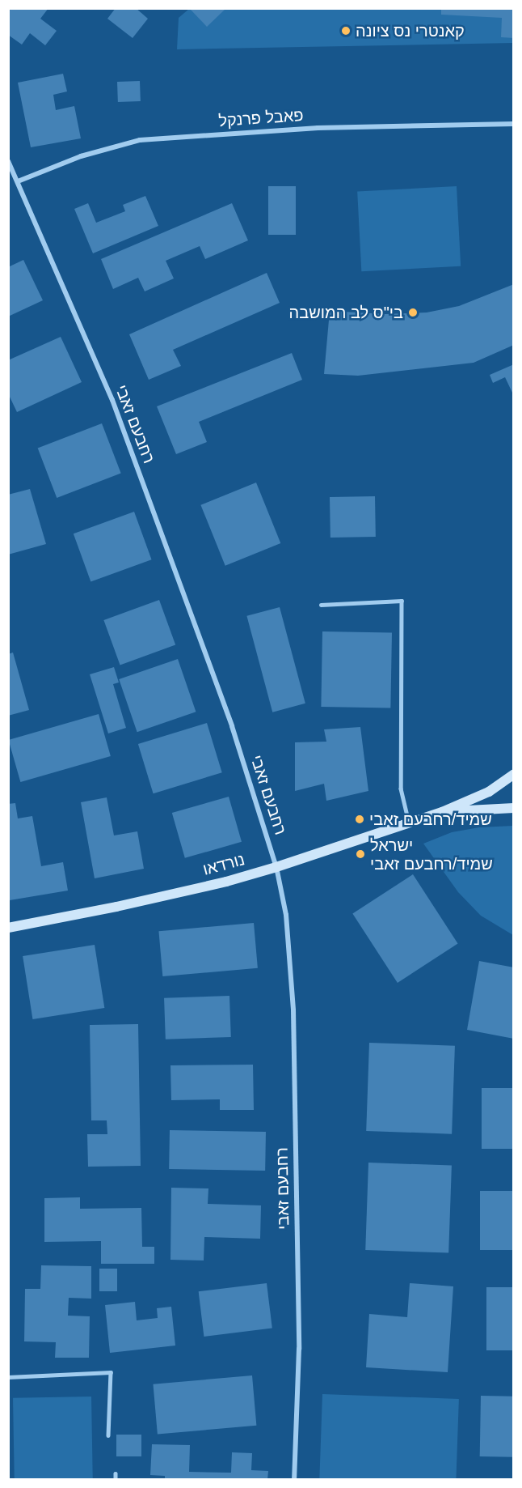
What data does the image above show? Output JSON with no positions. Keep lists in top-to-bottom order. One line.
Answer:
{"streets":{"street":["פאבל פרנקל","רחבעם זאבי","נורדאו"]},"crossings":[["פאבל פרנקל","רחבעם זאבי"],["רחבעם זאבי","נורדאו"]],"places":["קאנטרי נס ציונה","בי\"ס לב המושבה","שמיד/רחבעם זאבי","ישראל שמיד/רחבעם זאבי"]}
